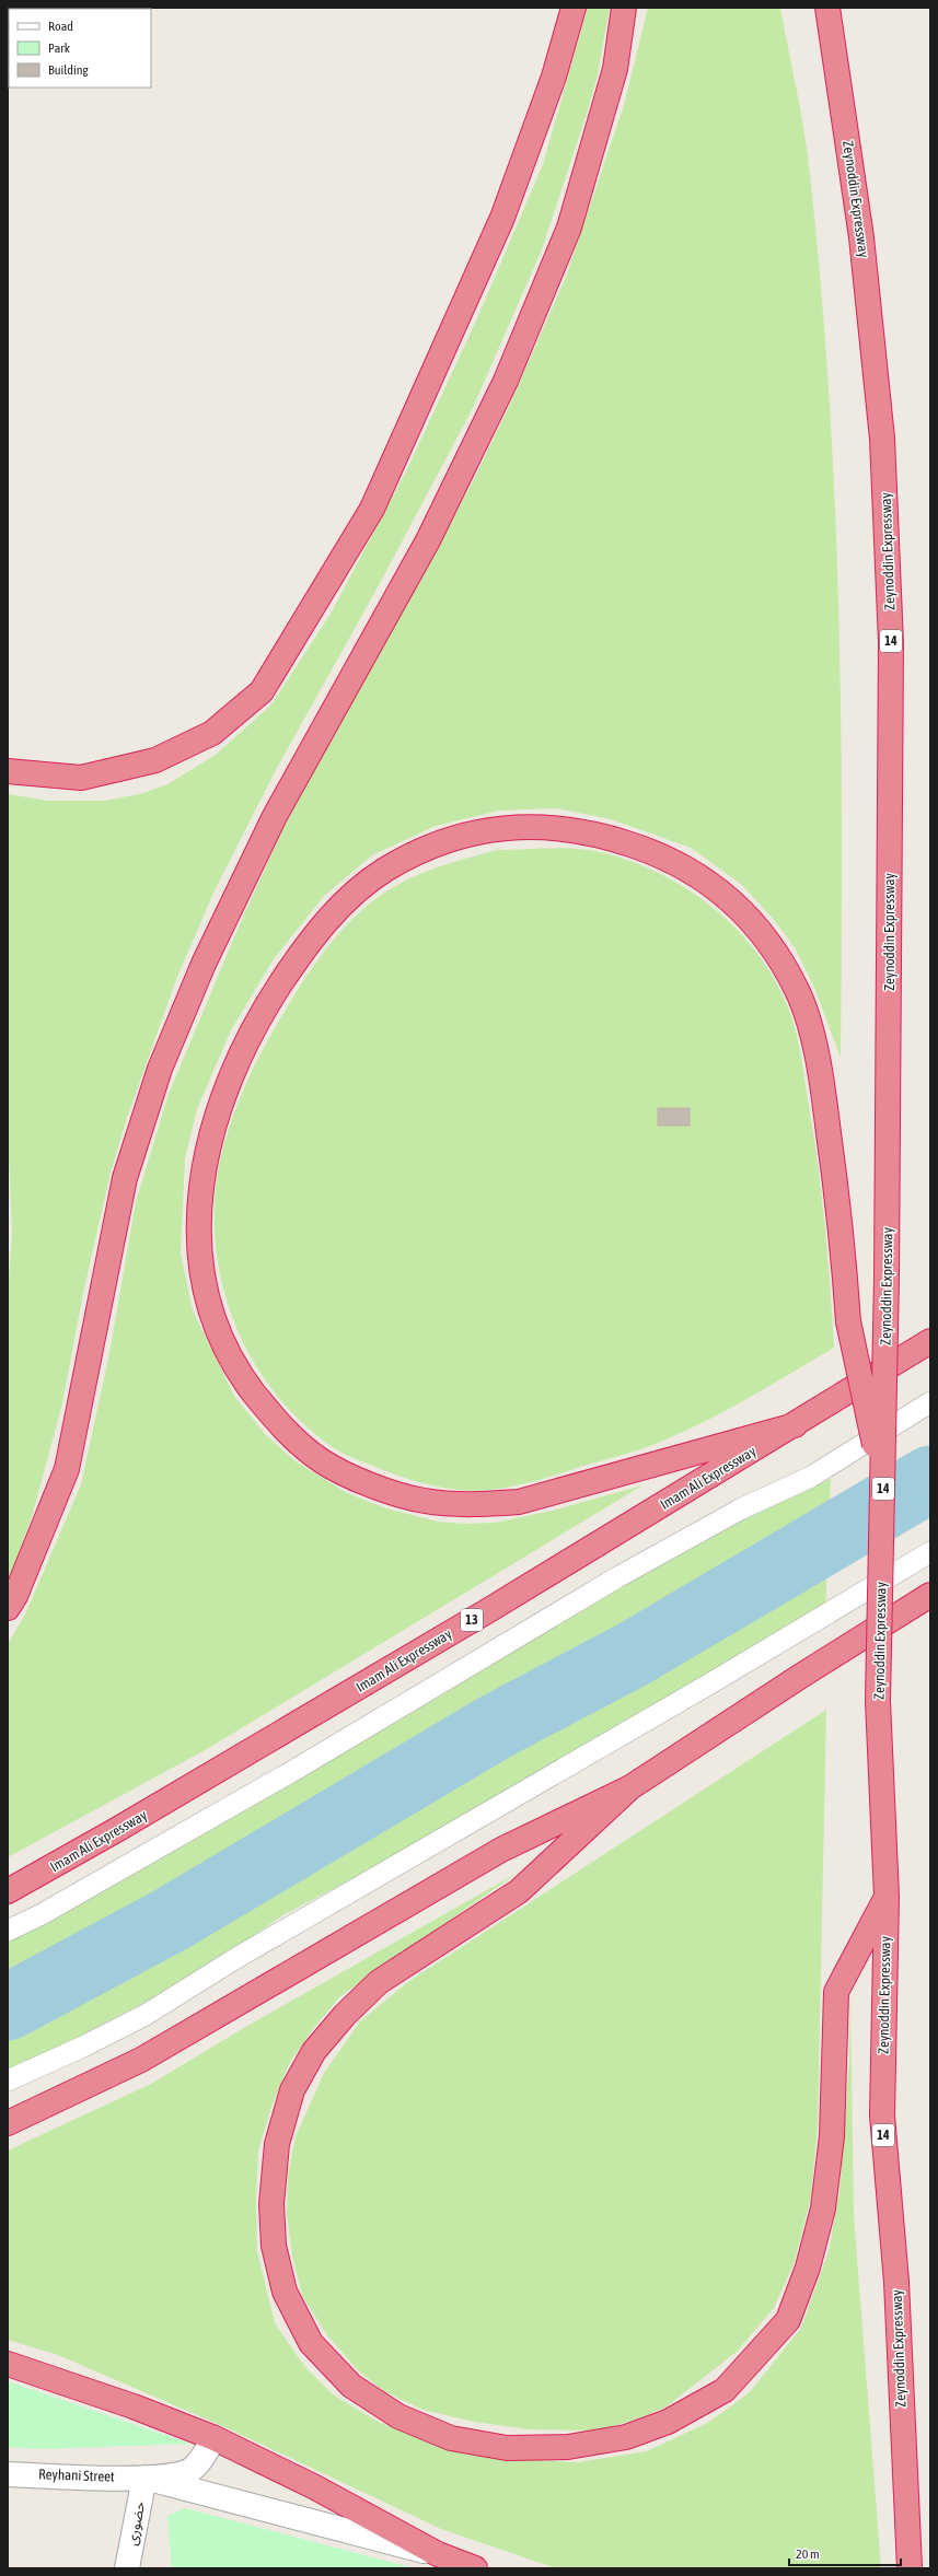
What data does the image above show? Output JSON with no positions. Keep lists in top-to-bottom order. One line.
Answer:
{"streets":{"highway":["Zeynoddin Expressway","14","Imam Ali Expressway","13"],"street":["Reyhani Street","حضوری"]},"crossings":[["Reyhani Street","حضوری"]],"legend":["Road","Park","Building"],"scale_bar":"20 m"}
